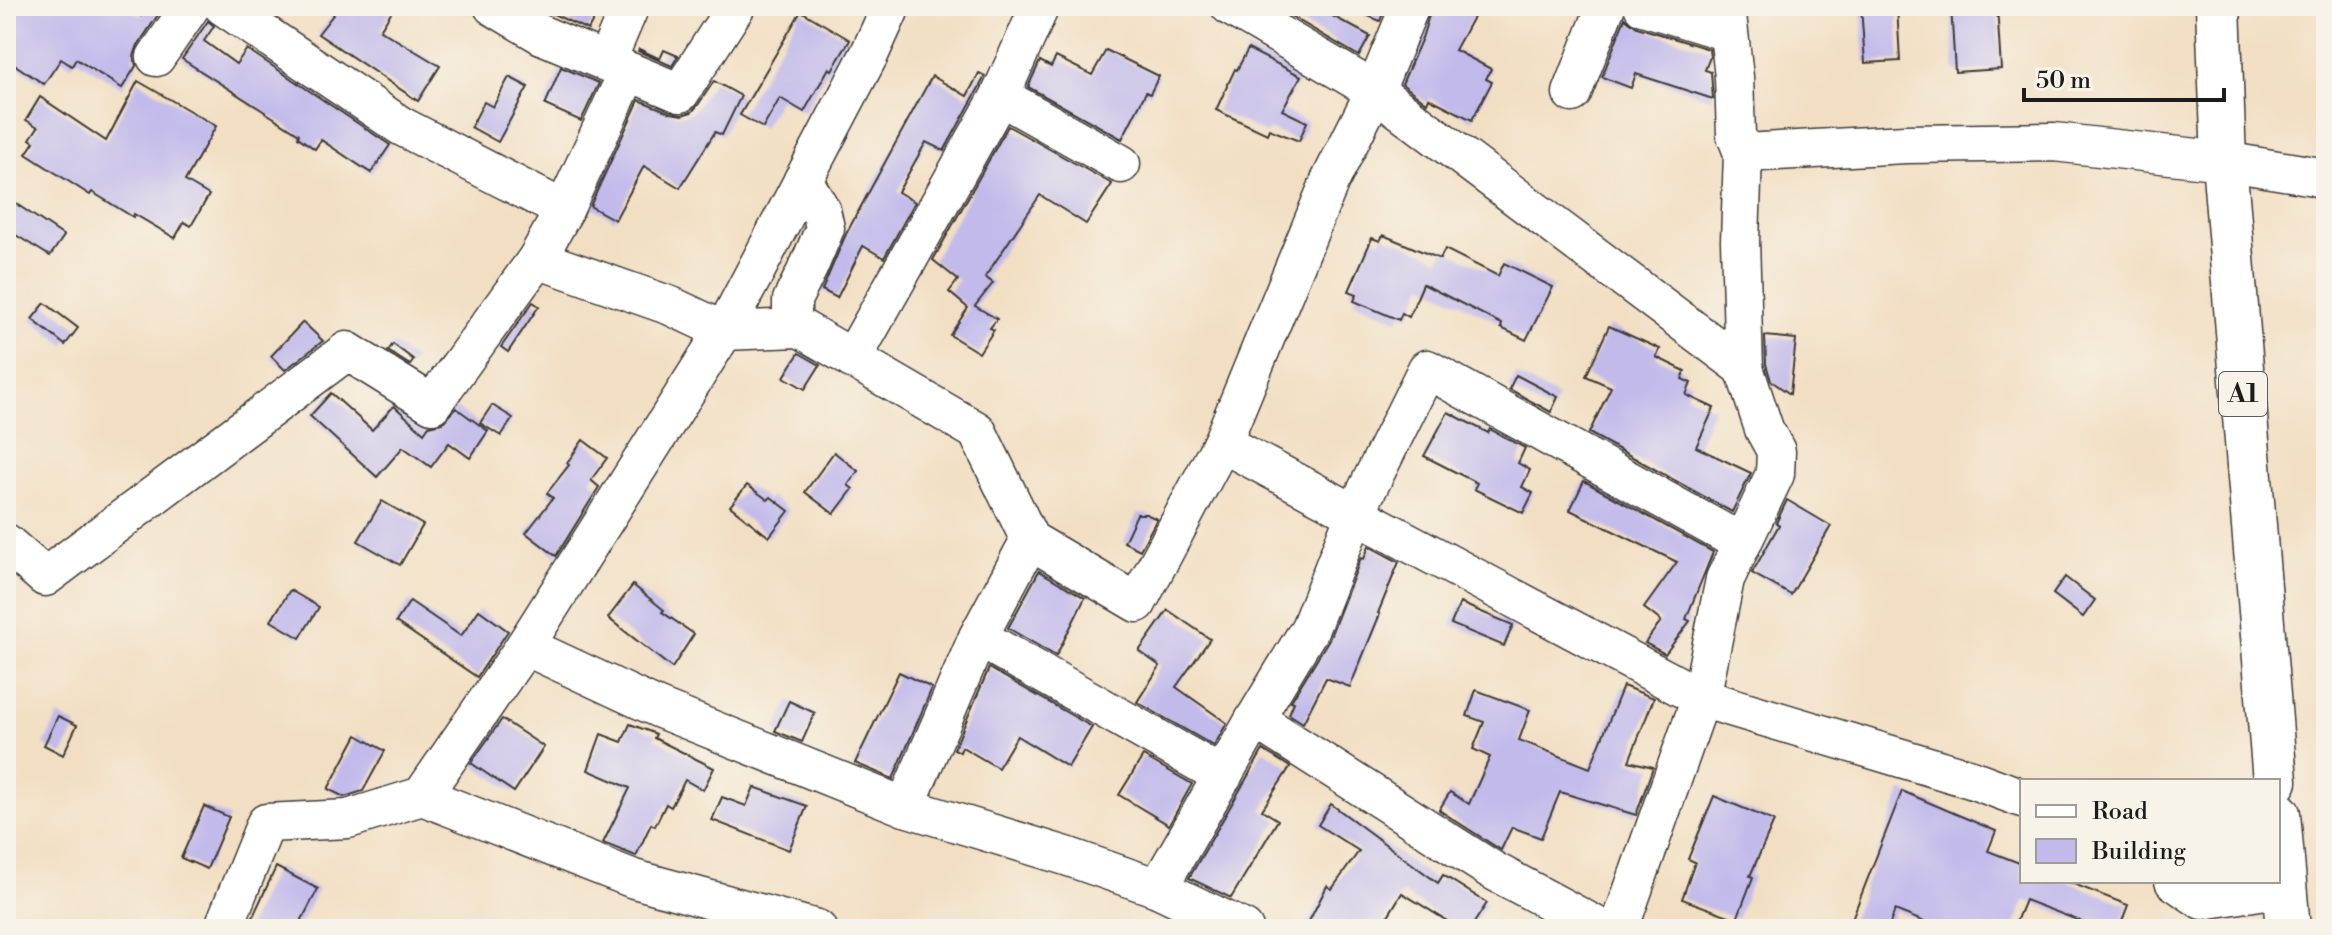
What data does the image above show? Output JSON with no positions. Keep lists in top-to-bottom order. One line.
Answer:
{"streets":{"highway":["A1"]},"legend":["Road","Building"],"scale_bar":"50 m"}
